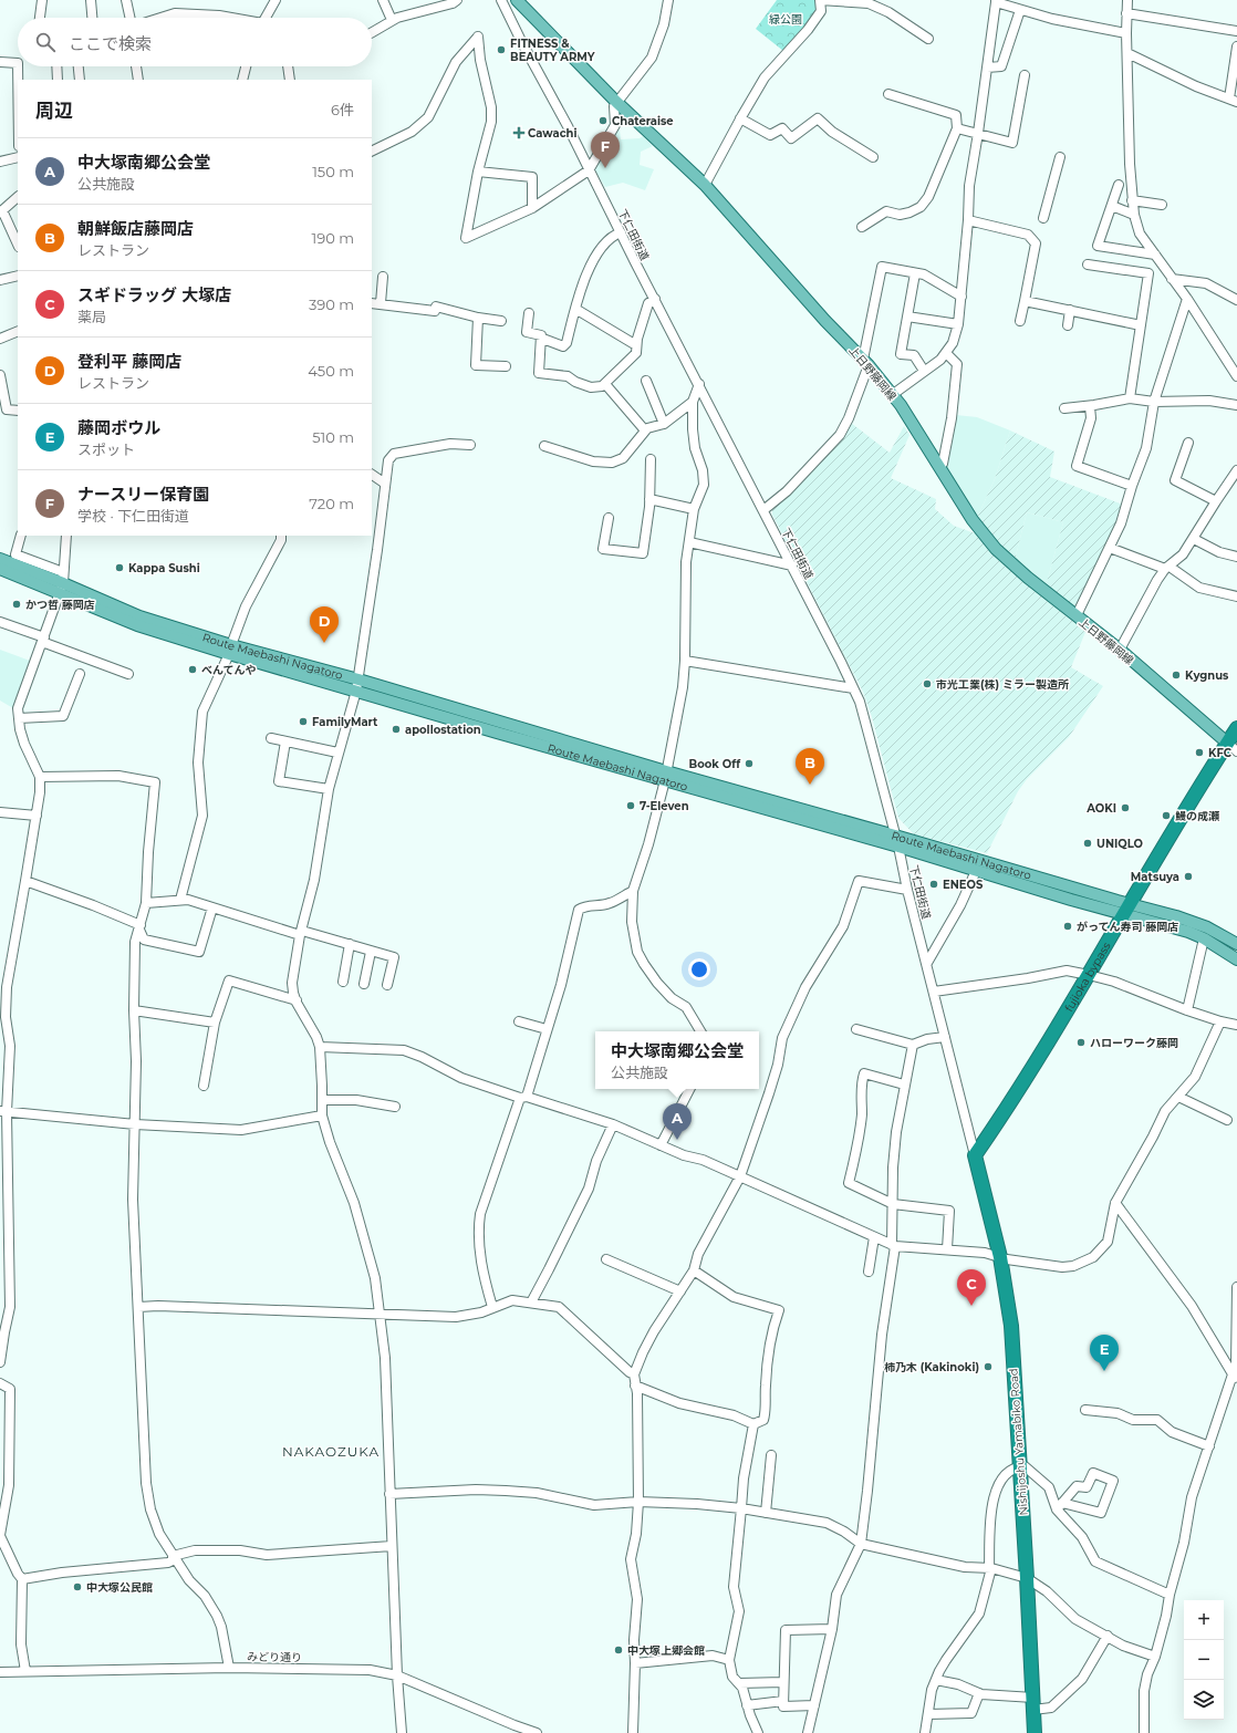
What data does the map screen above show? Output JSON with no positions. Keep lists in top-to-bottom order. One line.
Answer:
{"streets":{"highway":["fujioka bypass","Nishijoshu Yamabiko Road"],"main road":["上日野藤岡線","Route Maebashi Nagatoro"],"street":["下仁田街道","みどり通り"]},"crossings":[["下仁田街道","Route Maebashi Nagatoro"],["下仁田街道","fujioka bypass"],["下仁田街道","Nishijoshu Yamabiko Road"],["上日野藤岡線","fujioka bypass"],["Route Maebashi Nagatoro","fujioka bypass"],["fujioka bypass","Nishijoshu Yamabiko Road"]],"districts":["NAKAOZUKA"],"parks":["緑公園"],"places":{"other":["FITNESS & BEAUTY ARMY","Chateraise","Kappa Sushi","かつ哲 藤岡店","べんてんや","Kygnus","市光工業(株) ミラー製造所","FamilyMart","apollostation","KFC","Book Off","7-Eleven","AOKI","鰻の成瀬","UNIQLO","Matsuya","ENEOS","がってん寿司 藤岡店","ハローワーク藤岡","柿乃木 (Kakinoki)","中大塚公民館","中大塚上郷会館"],"health":["Cawachi"]},"page":{"search":"ここで検索","heading":["周辺","6件"],"pins":["F","D","B","A","C","E"],"list":[{"mark":"A","name":"中大塚南郷公会堂","note":"公共施設","value":"150 m"},{"mark":"B","name":"朝鮮飯店藤岡店","note":"レストラン","value":"190 m"},{"mark":"C","name":"スギドラッグ 大塚店","note":"薬局","value":"390 m"},{"mark":"D","name":"登利平 藤岡店","note":"レストラン","value":"450 m"},{"mark":"E","name":"藤岡ボウル","note":"スポット","value":"510 m"},{"mark":"F","name":"ナースリー保育園","note":"学校 · 下仁田街道","value":"720 m"}],"popup":["中大塚南郷公会堂","公共施設"],"map_buttons":["+","−"]}}
